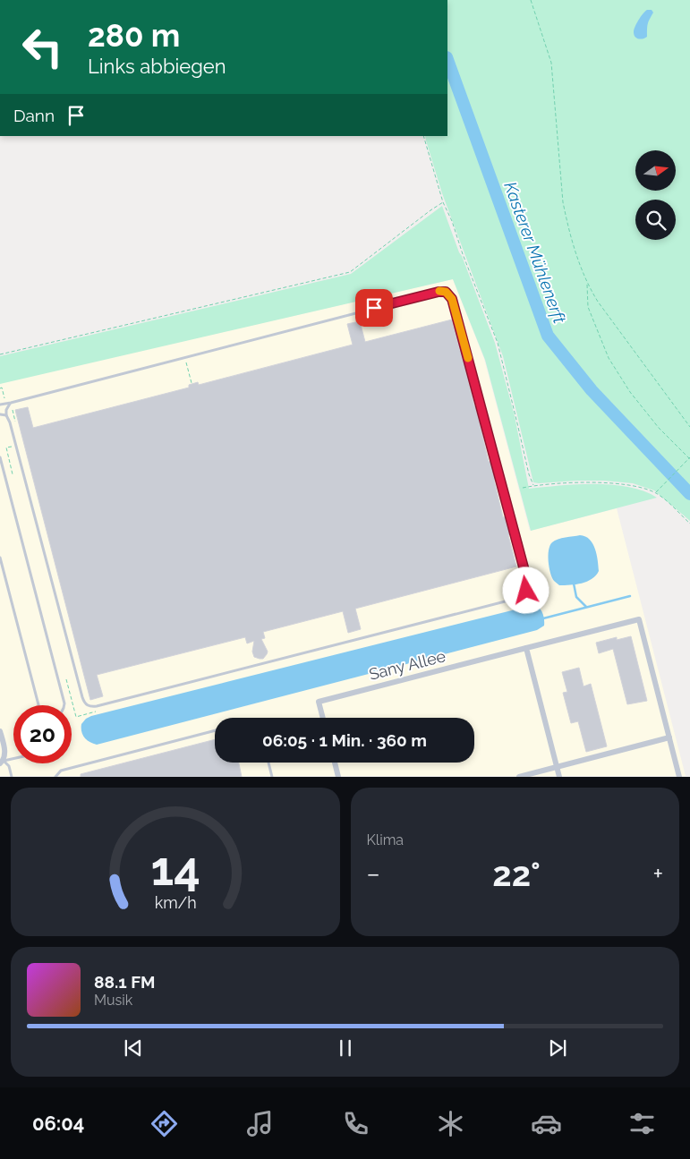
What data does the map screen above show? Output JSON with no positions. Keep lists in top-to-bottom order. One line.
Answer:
{"streets":{"street":["Sany Allee"]},"water":["Kasterer Mühlenerft"],"north":"right","page":{"turn":["280 m","Links abbiegen"],"then":"Dann","limit":"20","trip":"06:05 · 1 Min. · 360 m","tile":"Klima","heat":["−","22°","+"],"song":["88.1 FM","Musik"],"tabs":"06:04","gauge":["14","km/h"]}}
